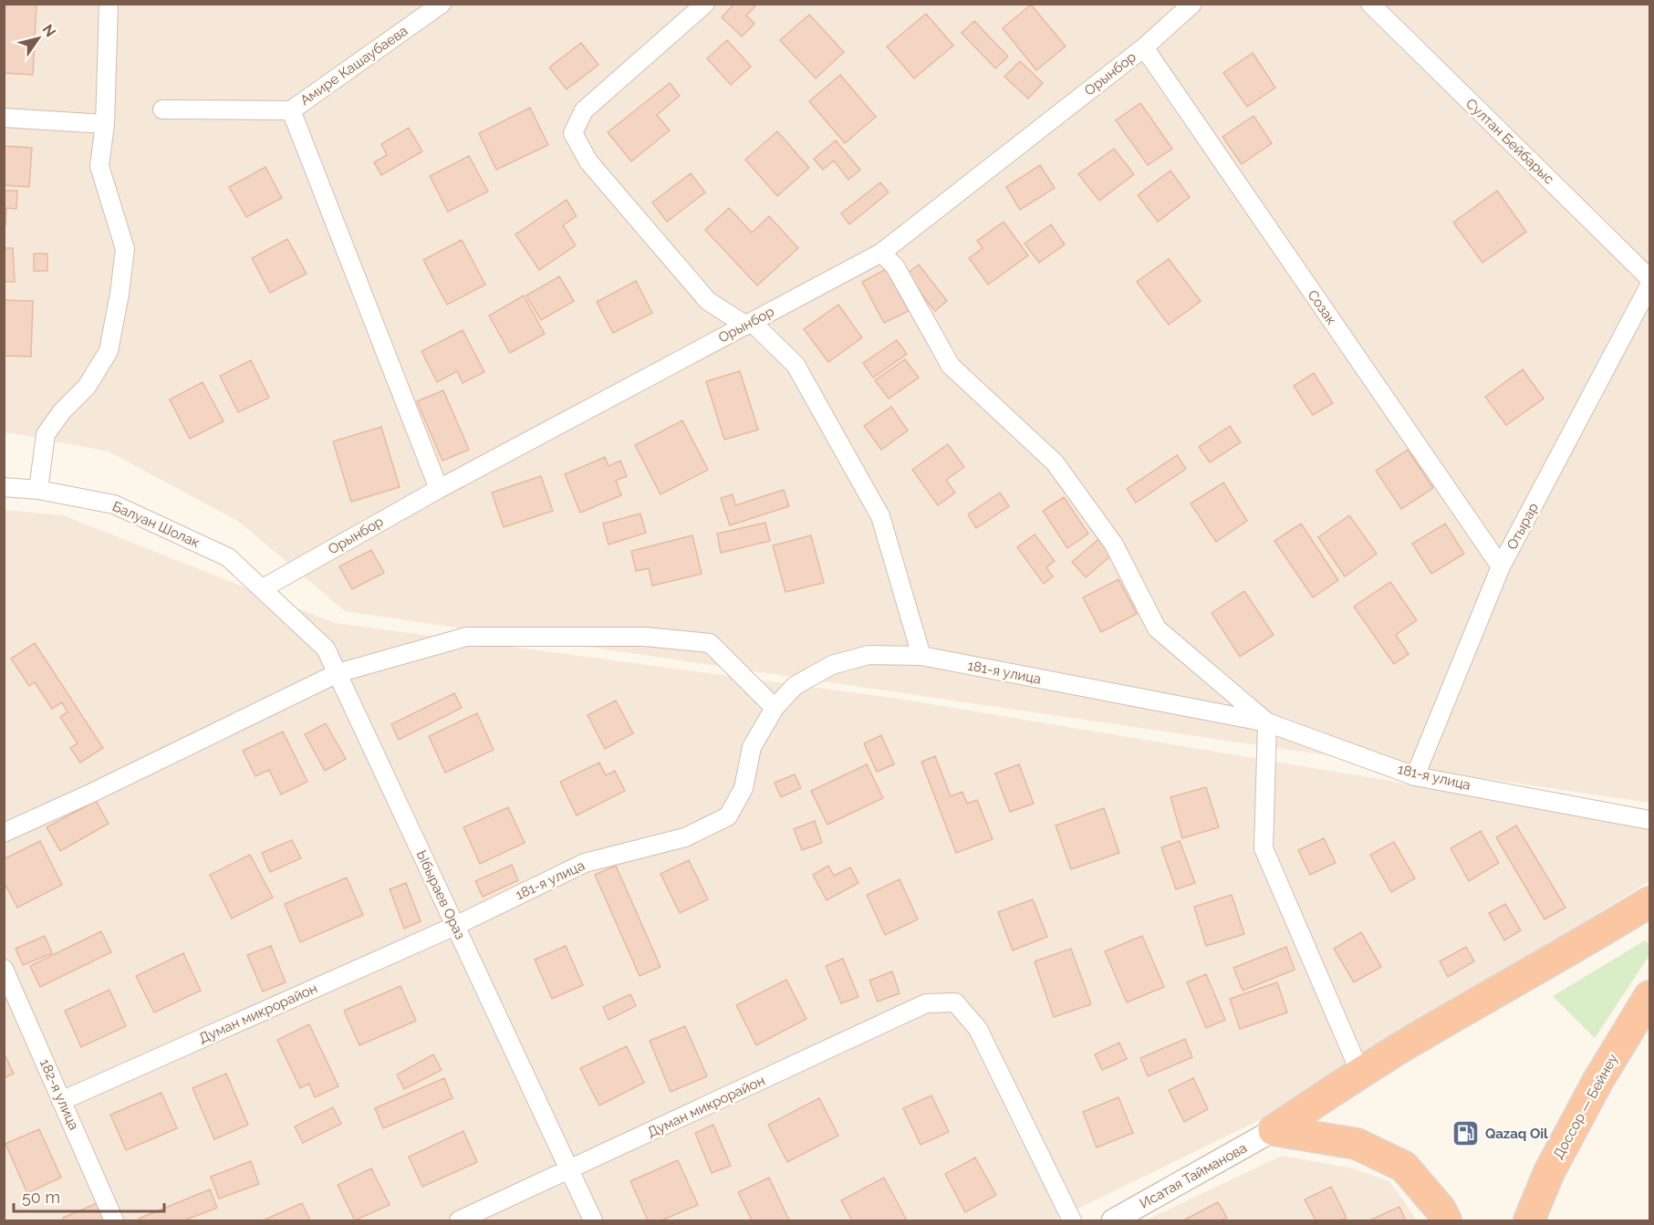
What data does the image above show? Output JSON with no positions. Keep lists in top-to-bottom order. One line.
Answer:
{"streets":{"highway":["Доссор — Бейнеу"],"street":["Амире Кашаубаева","Орынбор","Султан Бейбарыс","Созак","Балуан Шолак","Отырар","181-я улица","Ыбыраев Ораз","Думан микрорайон","182-я улица","Исатая Тайманова"]},"crossings":[["Орынбор","Созак"],["Орынбор","Балуан Шолак"],["Орынбор","Ыбыраев Ораз"],["Созак","Отырар"],["Балуан Шолак","Ыбыраев Ораз"],["Отырар","181-я улица"],["181-я улица","Ыбыраев Ораз"],["181-я улица","Думан микрорайон"],["Ыбыраев Ораз","Думан микрорайон"],["Думан микрорайон","182-я улица"]],"places":{"fuel station":["Qazaq Oil"]},"scale_bar":"50 m","north":"top right"}
